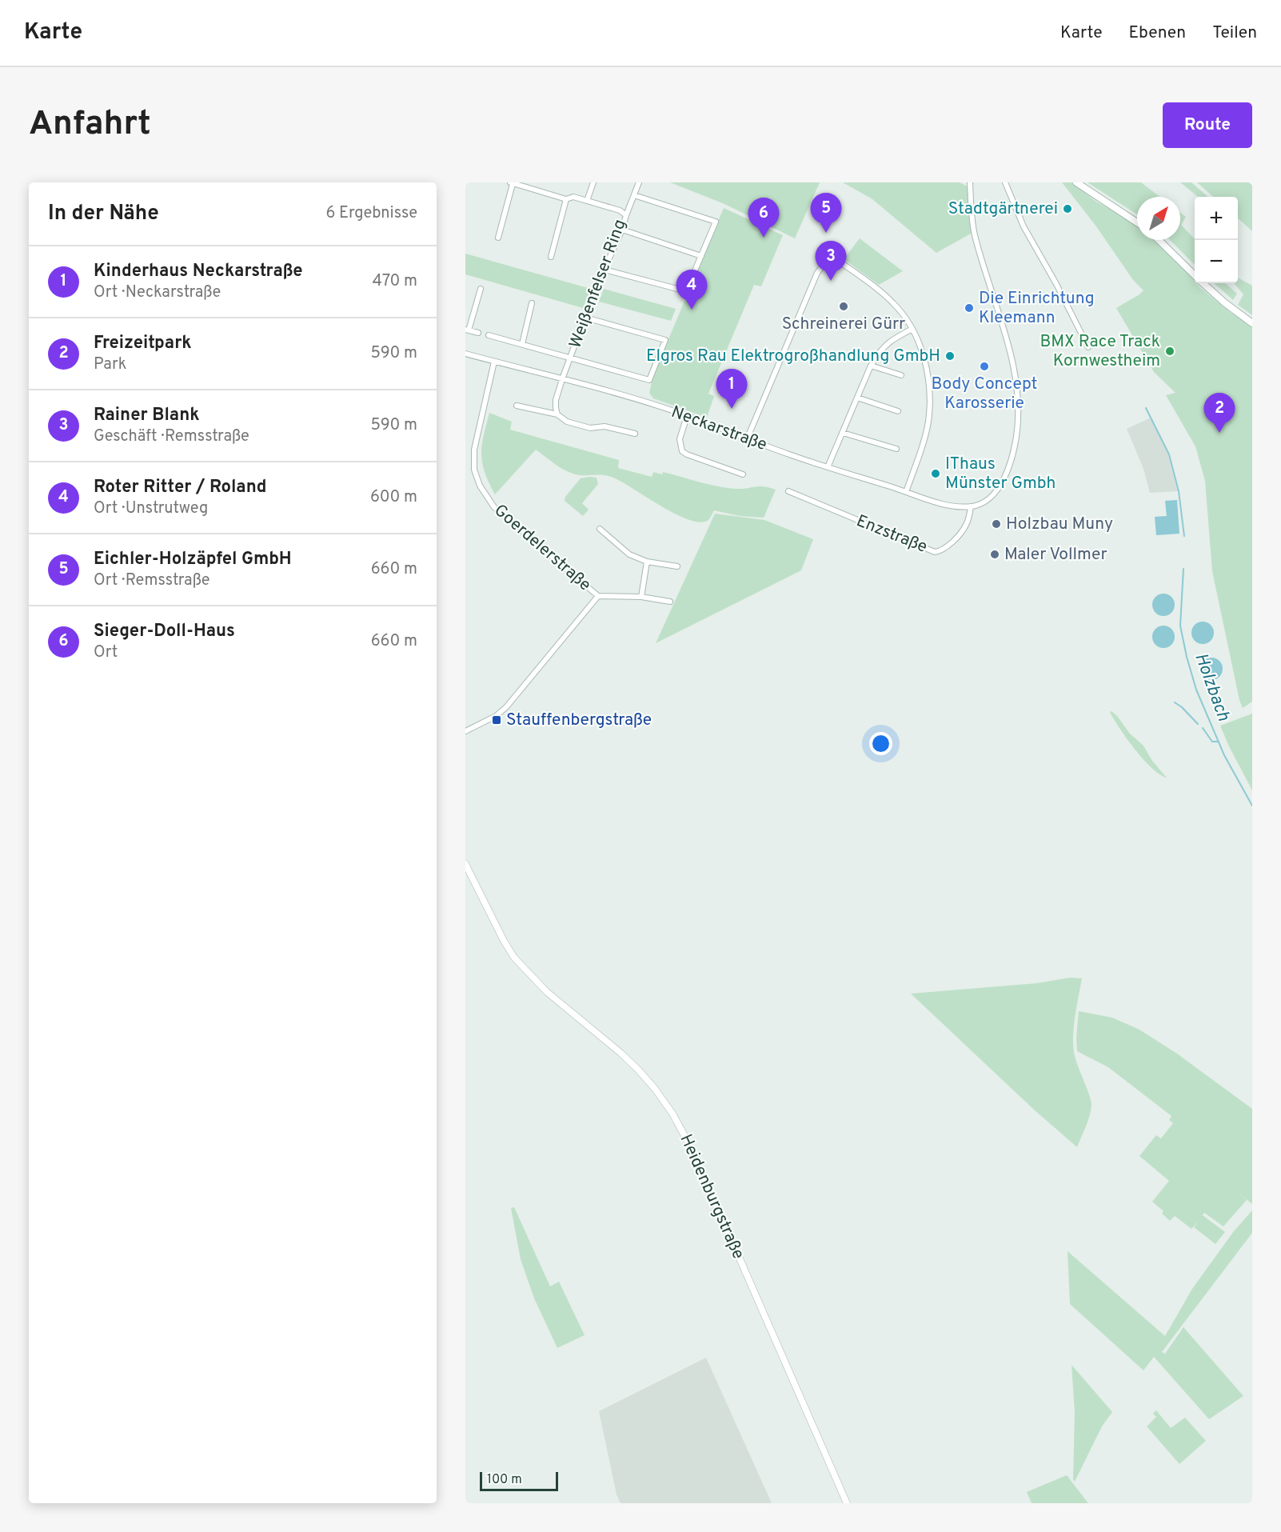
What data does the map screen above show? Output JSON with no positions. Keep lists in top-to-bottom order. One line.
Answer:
{"streets":{"street":["Weißenfelser Ring","Neckarstraße","Enzstraße","Goerdelerstraße","Heidenburgstraße"]},"crossings":[["Weißenfelser Ring","Neckarstraße"],["Neckarstraße","Enzstraße"],["Neckarstraße","Goerdelerstraße"]],"water":["Holzbach"],"places":{"other":["Stadtgärtnerei","Schreinerei Gürr","Die Einrichtung Kleemann","BMX Race Track Kornwestheim","Elgros Rau Elektrogroßhandlung GmbH","Body Concept Karosserie","IThaus Münster Gmbh","Holzbau Muny","Maler Vollmer"],"transit":["Stauffenbergstraße"]},"scale_bar":"100 m","north":"top right","page":{"header":"Karte","nav":["Karte","Ebenen","Teilen"],"buttons":"Route","title":"Anfahrt","heading":["In der Nähe","6 Ergebnisse"],"pins":["5","6","3","4","1","2"],"map_buttons":["+","−"],"list":[{"mark":"1","name":"Kinderhaus Neckarstraße","note":"Ort · Neckarstraße","value":"470 m"},{"mark":"2","name":"Freizeitpark","note":"Park","value":"590 m"},{"mark":"3","name":"Rainer Blank","note":"Geschäft · Remsstraße","value":"590 m"},{"mark":"4","name":"Roter Ritter / Roland","note":"Ort · Unstrutweg","value":"600 m"},{"mark":"5","name":"Eichler-Holzäpfel GmbH","note":"Ort · Remsstraße","value":"660 m"},{"mark":"6","name":"Sieger-Doll-Haus","note":"Ort","value":"660 m"}],"scale":"100 m"}}
